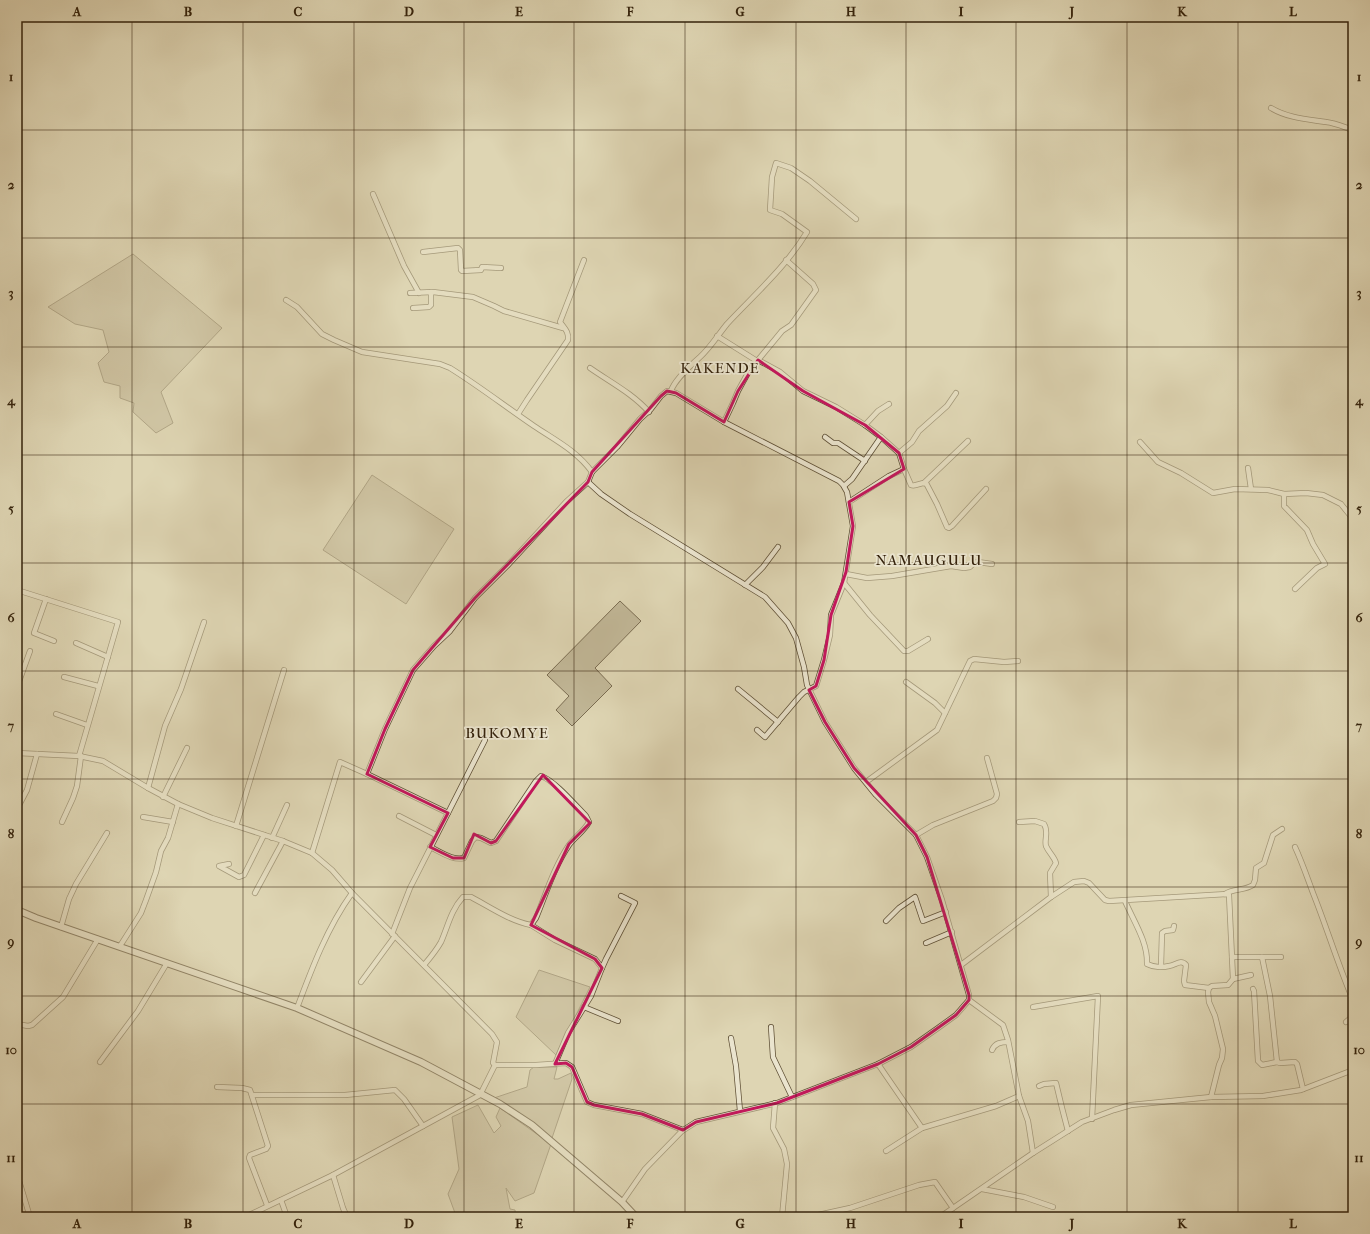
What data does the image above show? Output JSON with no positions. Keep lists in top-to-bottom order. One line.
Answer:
{"districts":["KAKENDE","NAMAUGULU","BUKOMYE"],"grid":{"columns":["A","B","C","D","E","F","G","H","I","J","K","L"],"rows":["1","2","3","4","5","6","7","8","9","10","11"]}}
